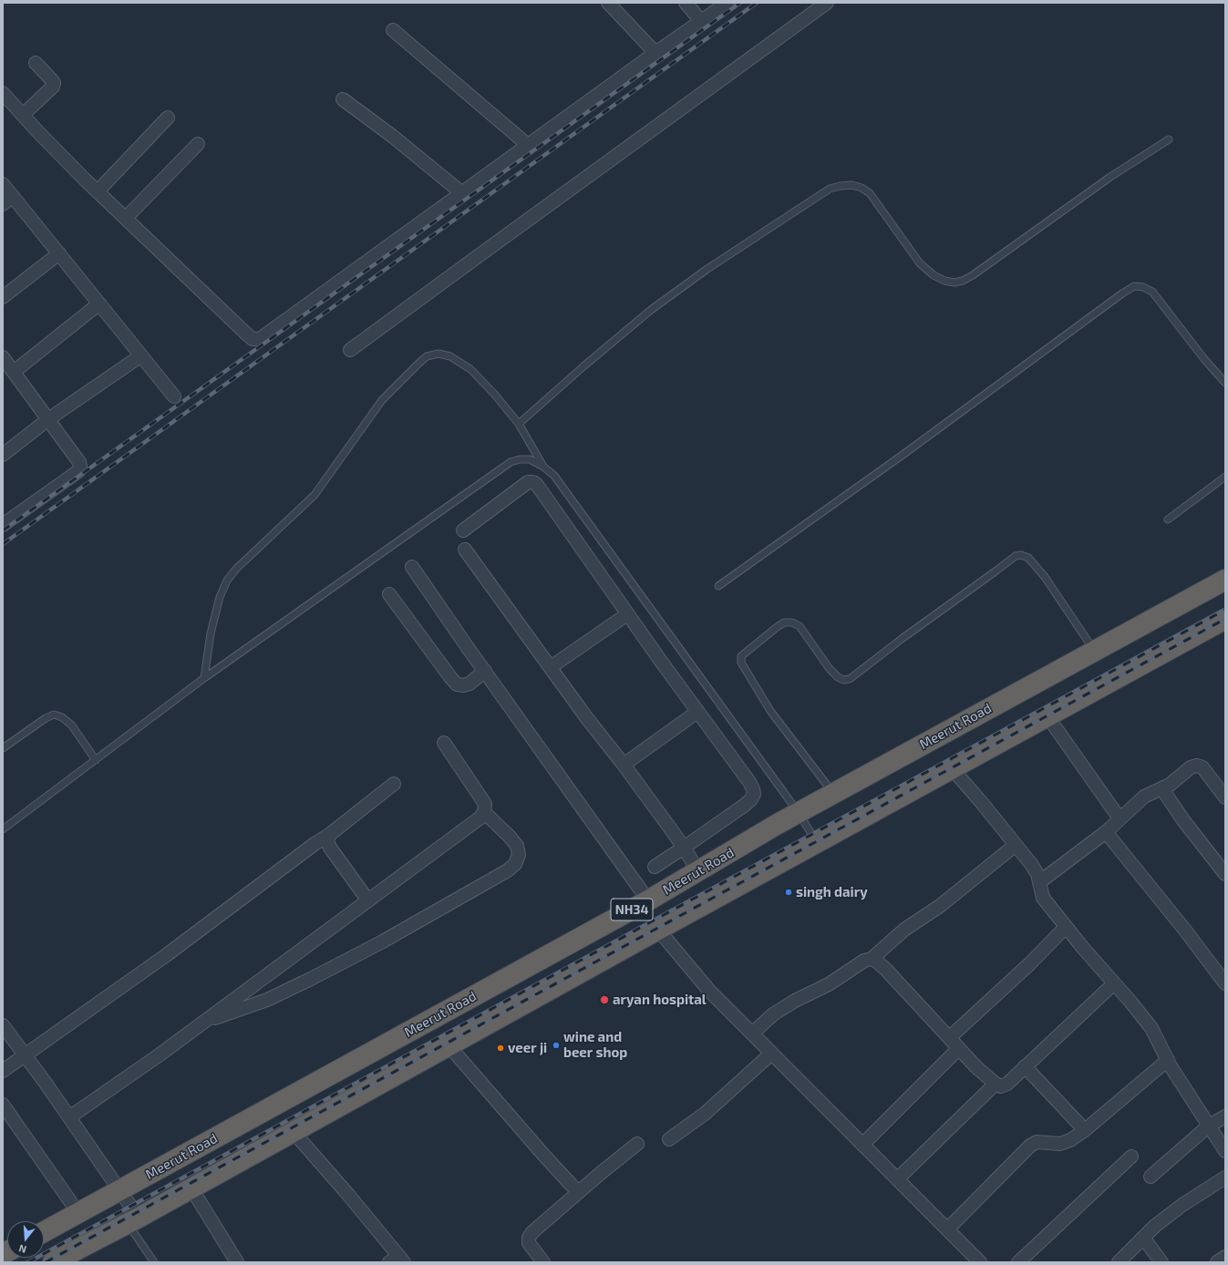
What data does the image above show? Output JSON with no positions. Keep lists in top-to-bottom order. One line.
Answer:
{"streets":{"highway":["Meerut Road","NH34"]},"places":["singh dairy","aryan hospital","wine and beer shop","veer ji"],"north":"bottom"}
